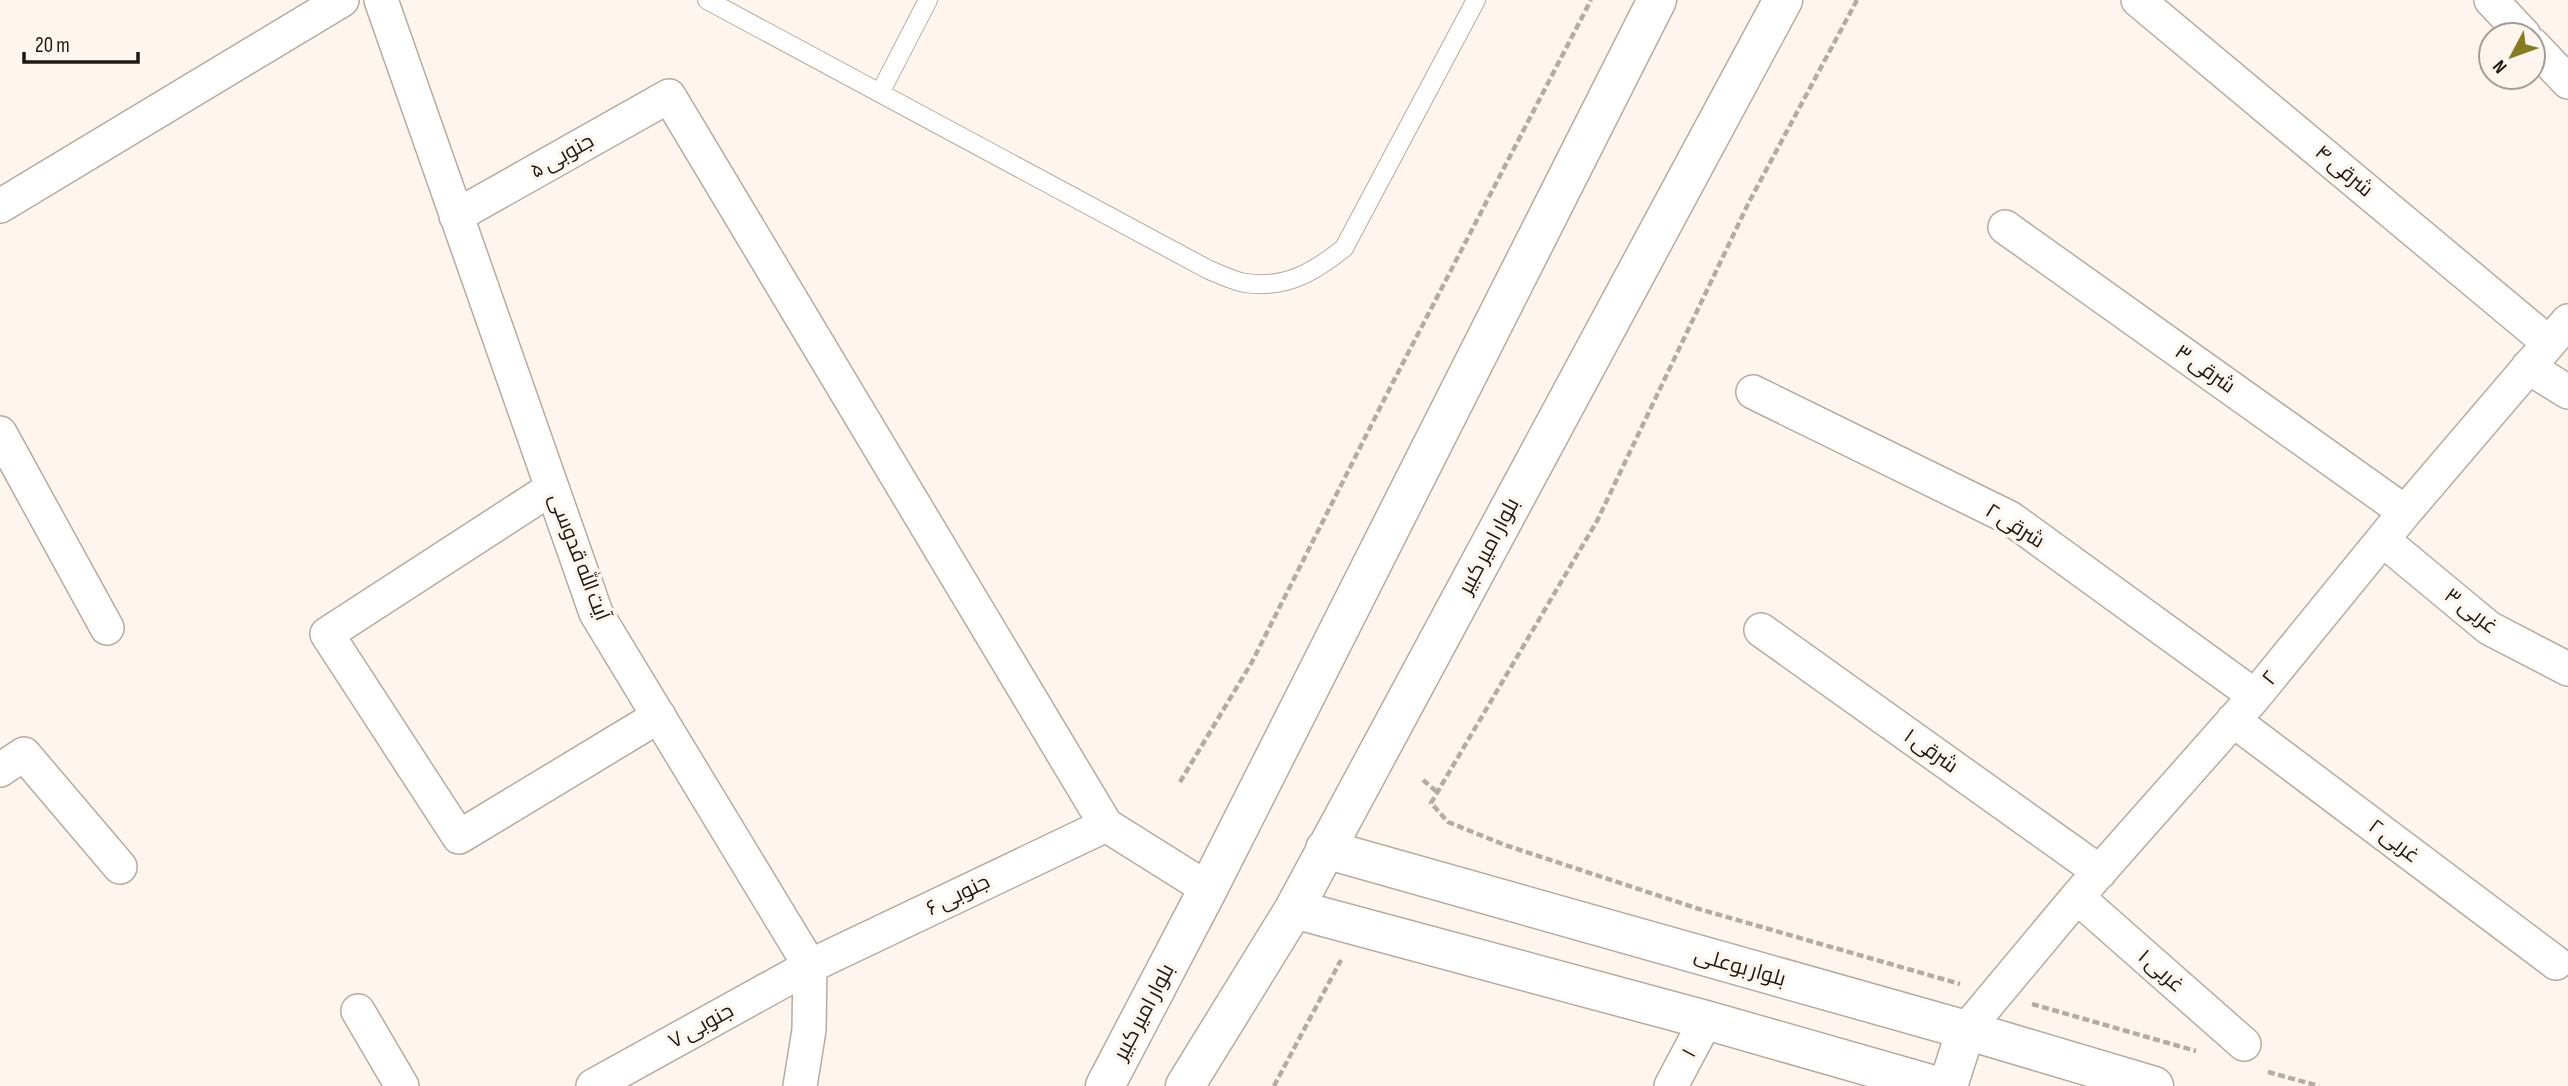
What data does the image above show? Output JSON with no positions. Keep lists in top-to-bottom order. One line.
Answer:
{"streets":{"main road":["بلوار امیر کبیر","بلوار بوعلی"],"street":["۵ جنوبی","۴ شرقی","شرقی ۳","شرقی ۲","آیت الله قدوسی","غربی ۳","۲","شرقی ۱","غربی ۲","۶ جنوبی","غربی ۱","۷ جنوبی","۱"]},"crossings":[["۵ جنوبی","آیت الله قدوسی"],["۵ جنوبی","۶ جنوبی"],["۴ شرقی","۲"],["شرقی ۳","۲"],["شرقی ۲","۲"],["شرقی ۲","غربی ۲"],["بلوار امیر کبیر","بلوار بوعلی"],["آیت الله قدوسی","۶ جنوبی"],["آیت الله قدوسی","۷ جنوبی"],["غربی ۳","۲"],["۲","شرقی ۱"],["۲","غربی ۲"],["۲","بلوار بوعلی"],["۲","غربی ۱"],["۶ جنوبی","۷ جنوبی"]],"scale_bar":"20 m","north":"bottom left"}
